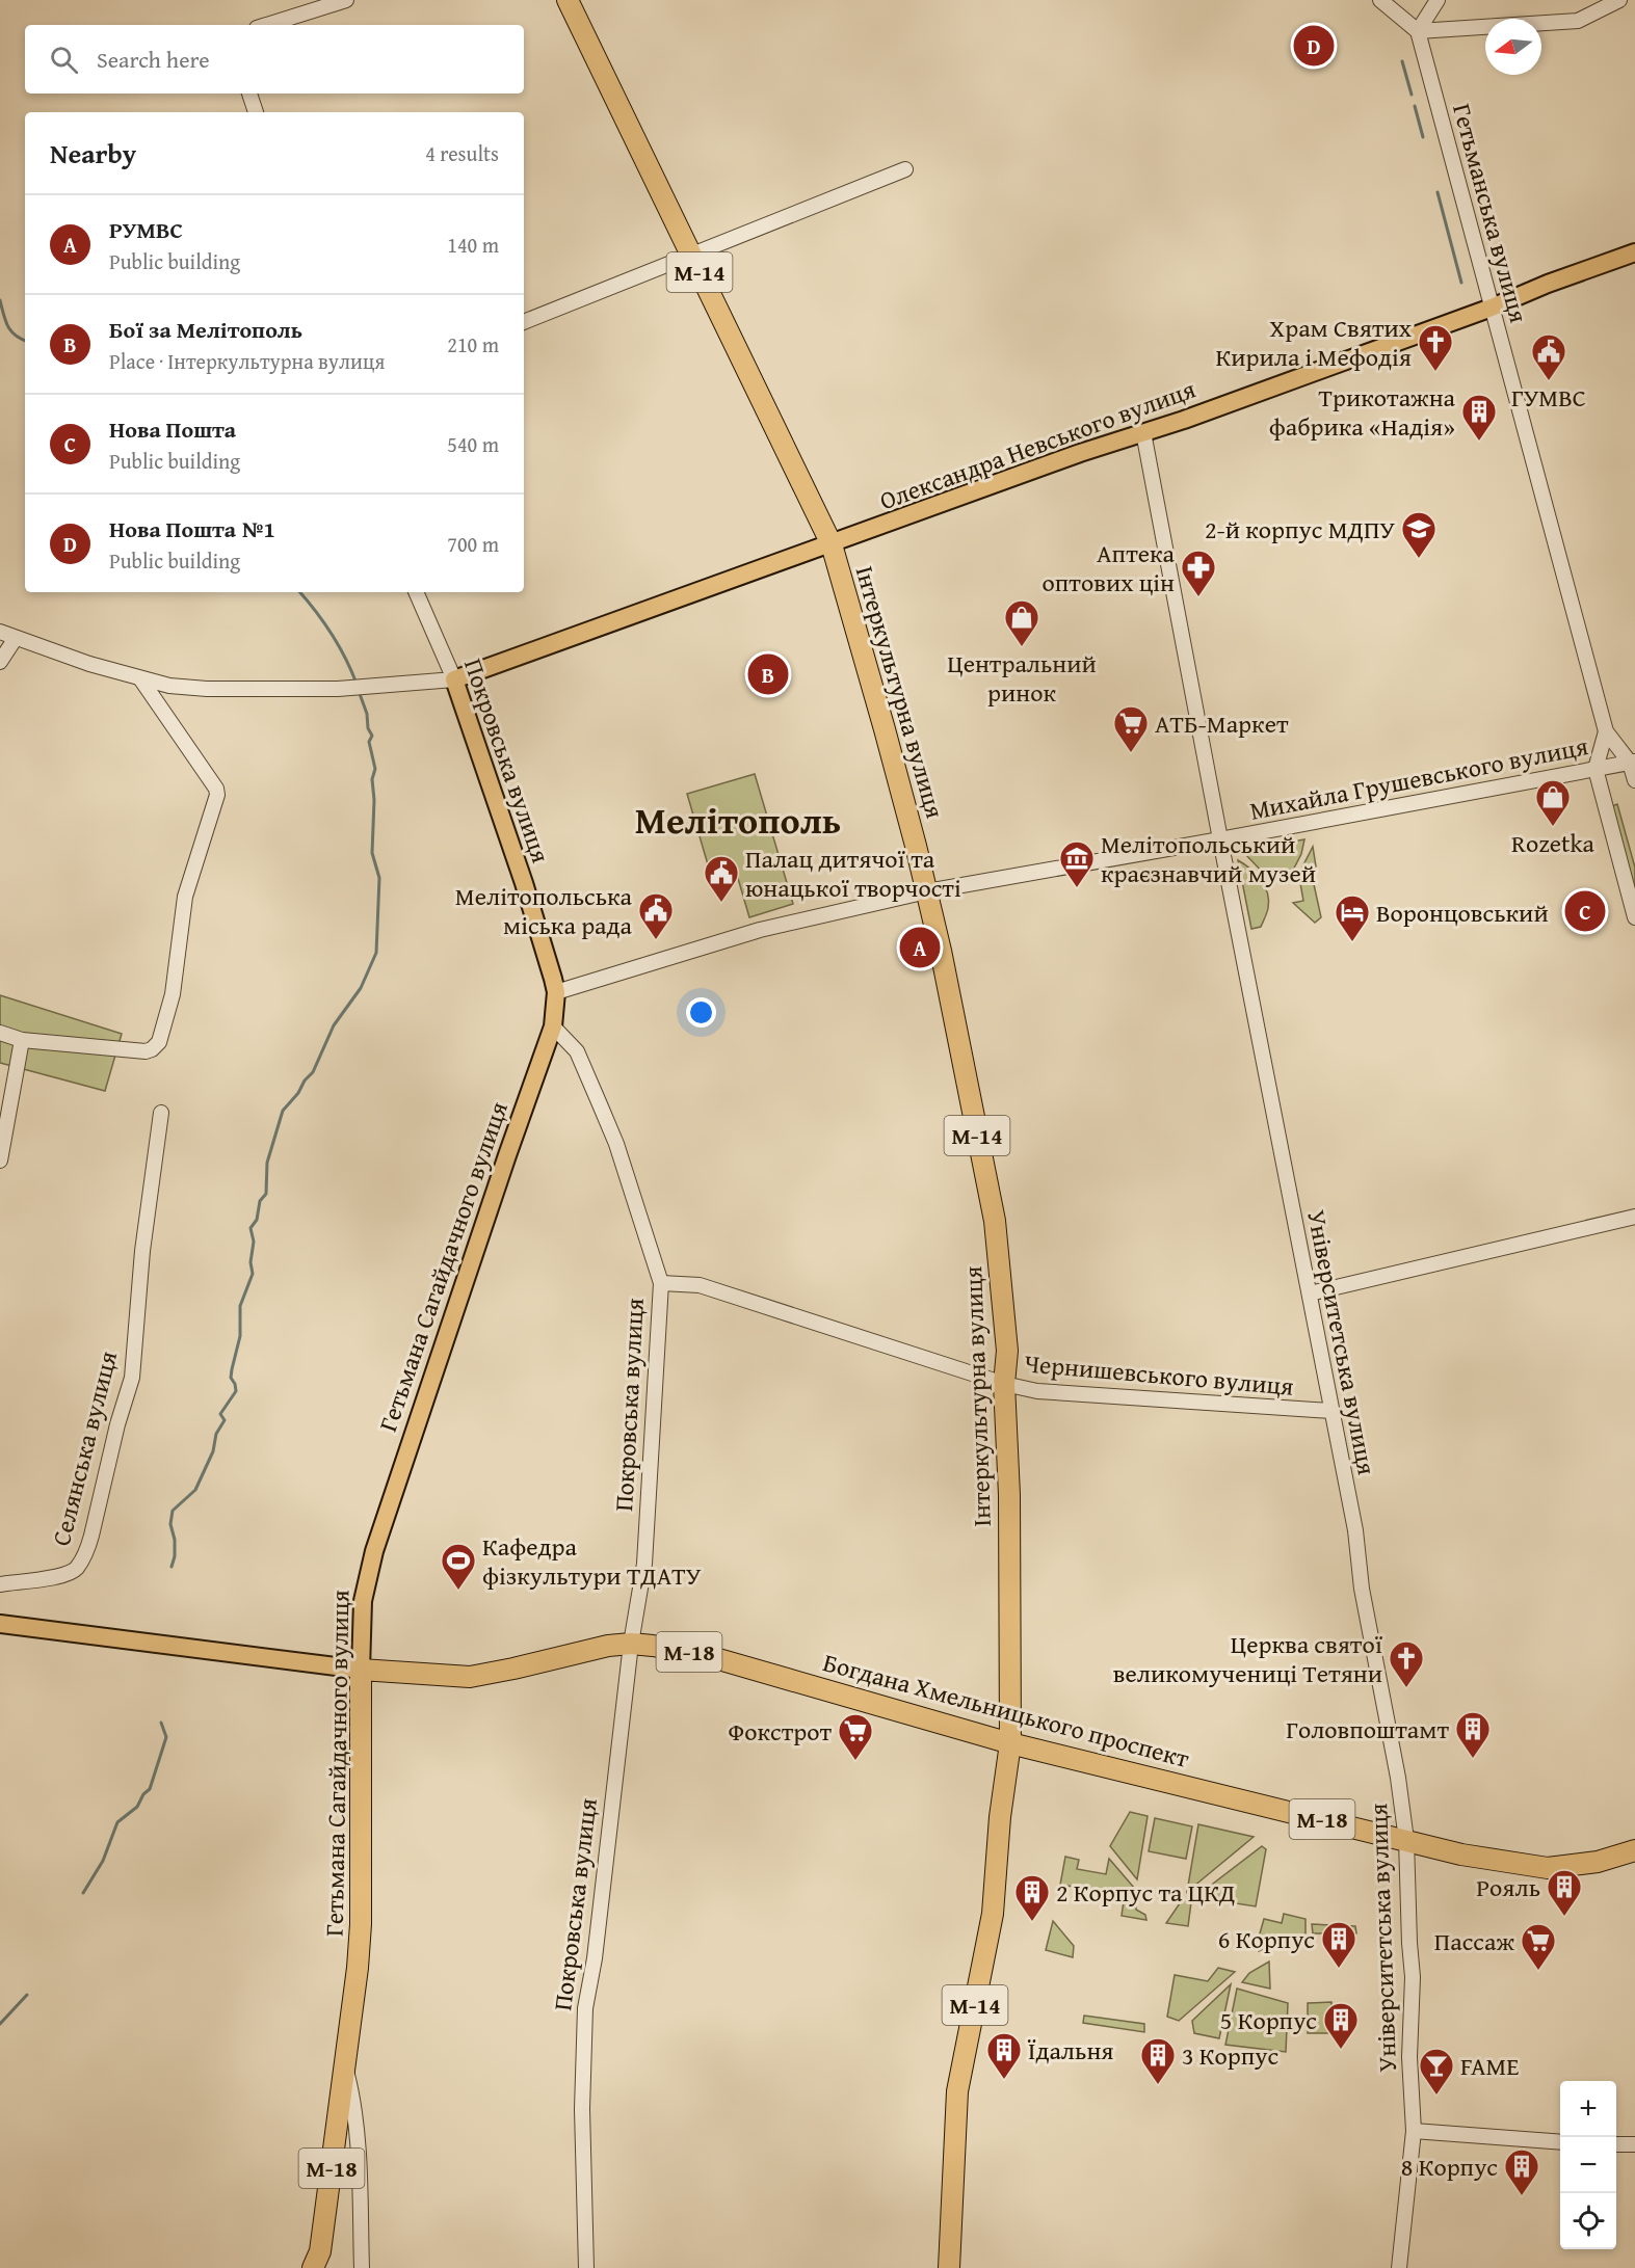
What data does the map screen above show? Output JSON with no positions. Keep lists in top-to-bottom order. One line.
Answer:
{"streets":{"highway":["М-14","Інтеркультурна вулиця","Гетьмана Сагайдачного вулиця","М-18","Богдана Хмельницького проспект"],"main road":["Олександра Невського вулиця","Покровська вулиця"],"street":["Гетьманська вулиця","Михайла Грушевського вулиця","Університетська вулиця","Чернишевського вулиця","Селянська вулиця"]},"crossings":[["Гетьманська вулиця","Олександра Невського вулиця"],["Гетьманська вулиця","Михайла Грушевського вулиця"],["Олександра Невського вулиця","Інтеркультурна вулиця"],["Олександра Невського вулиця","Покровська вулиця"],["Олександра Невського вулиця","Університетська вулиця"],["Інтеркультурна вулиця","Михайла Грушевського вулиця"],["Інтеркультурна вулиця","Чернишевського вулиця"],["Інтеркультурна вулиця","Богдана Хмельницького проспект"],["Покровська вулиця","Михайла Грушевського вулиця"],["Покровська вулиця","Гетьмана Сагайдачного вулиця"],["Покровська вулиця","Чернишевського вулиця"],["Покровська вулиця","Богдана Хмельницького проспект"],["Михайла Грушевського вулиця","Університетська вулиця"],["Гетьмана Сагайдачного вулиця","М-18"],["Гетьмана Сагайдачного вулиця","Богдана Хмельницького проспект"],["Університетська вулиця","Чернишевського вулиця"],["Університетська вулиця","Богдана Хмельницького проспект"]],"districts":["Мелітополь"],"places":{"church":["Храм Святих Кирила і Мефодія","Церква святої великомучениці Тетяни"],"public building":["ГУМВС","Палац дитячої та юнацької творчості","Мелітопольська міська рада"],"building":["Трикотажна фабрика «Надія»","Головпоштамт","Рояль","2 Корпус та ЦКД","6 Корпус","5 Корпус","Їдальня","3 Корпус","8 Корпус"],"school or university":["2-й корпус МДПУ"],"pharmacy":["Аптека оптових цін"],"shop":["Центральний ринок","Rozetka"],"supermarket":["АТБ-Маркет","Фокстрот","Пассаж"],"museum":["Мелітопольський краєзнавчий музей"],"hotel":["Воронцовський"],"sports":["Кафедра фізкультури ТДАТУ"],"bar":["FAME"]},"north":"left","page":{"pins":["D","B","C","A"],"search":"Search here","heading":["Nearby","4 results"],"list":[{"mark":"A","name":"РУМВC","note":"Public building","value":"140 m"},{"mark":"B","name":"Бої за Мелітополь","note":"Place · Інтеркультурна вулиця","value":"210 m"},{"mark":"C","name":"Нова Пошта","note":"Public building","value":"540 m"},{"mark":"D","name":"Нова Пошта №1","note":"Public building","value":"700 m"}],"map_buttons":["+","−"]}}
